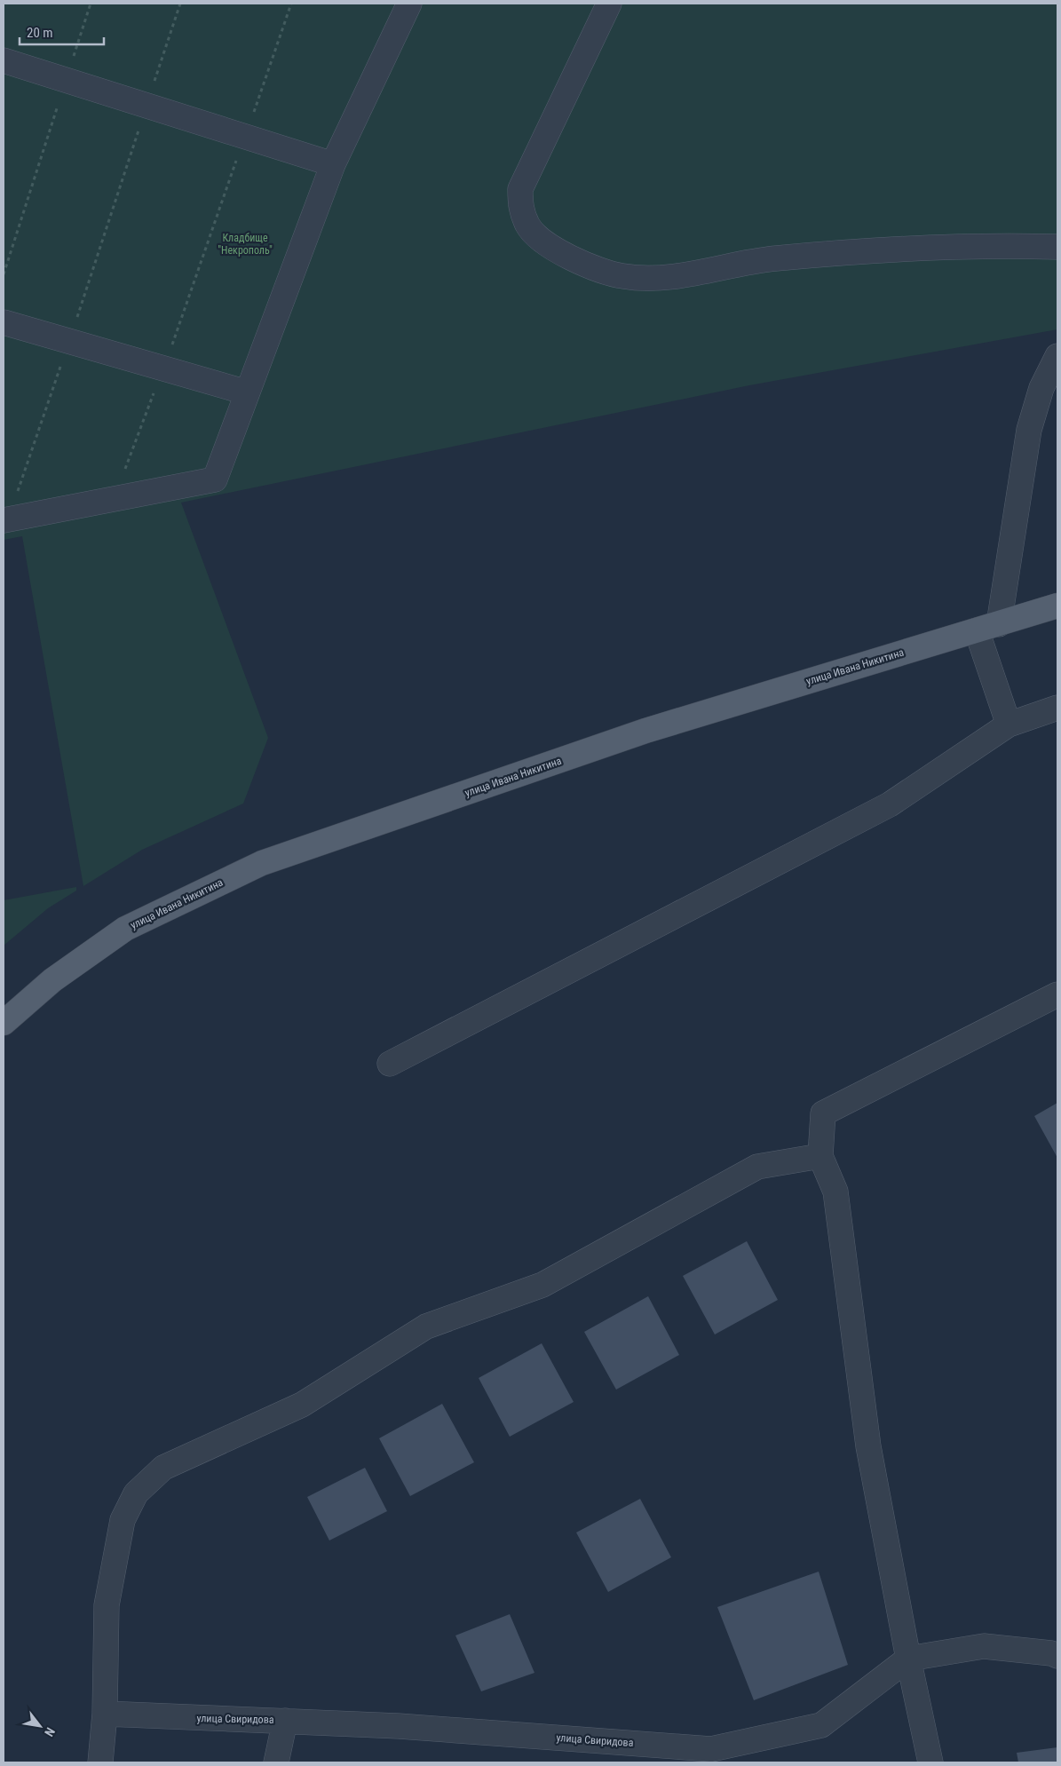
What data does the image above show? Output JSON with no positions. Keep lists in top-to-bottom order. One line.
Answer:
{"streets":{"main road":["улица Ивана Никитина"],"street":["улица Свиридова"]},"parks":["Кладбище \"Некрополь\""],"scale_bar":"20 m","north":"bottom right"}
